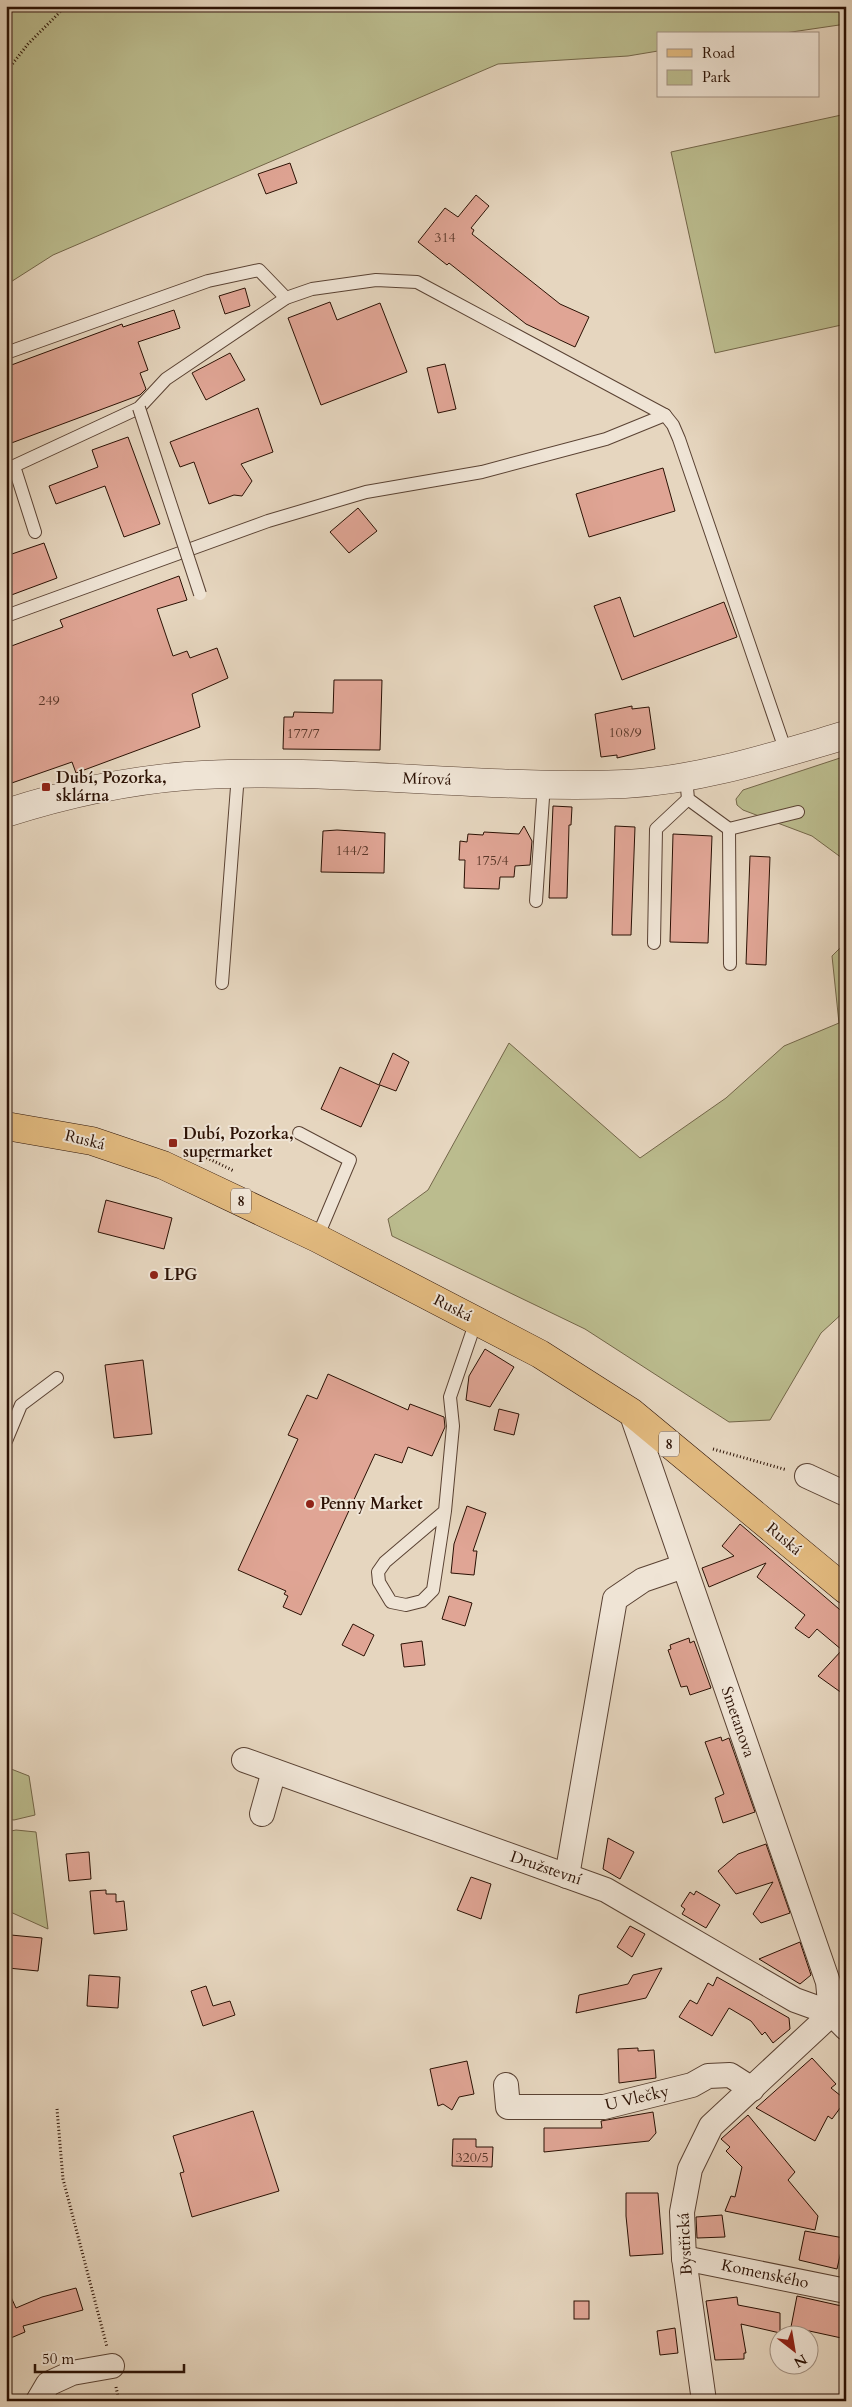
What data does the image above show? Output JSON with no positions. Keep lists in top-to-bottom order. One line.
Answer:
{"streets":{"main road":["Ruská","8"],"street":["Mírová","Smetanova","Družstevní","U Vlečky","Bystřická","Komenského"]},"crossings":[["Ruská","Smetanova"],["Smetanova","Družstevní"],["Smetanova","Bystřická"],["Družstevní","Bystřická"],["U Vlečky","Bystřická"],["Bystřická","Komenského"]],"places":{"transit":["Dubí, Pozorka, sklárna","Dubí, Pozorka, supermarket"],"other":["LPG","Penny Market"]},"house_numbers":["314","249","108/9","177/7","144/2","175/4","320/5"],"legend":["Road","Park"],"scale_bar":"50 m","north":"bottom right"}
